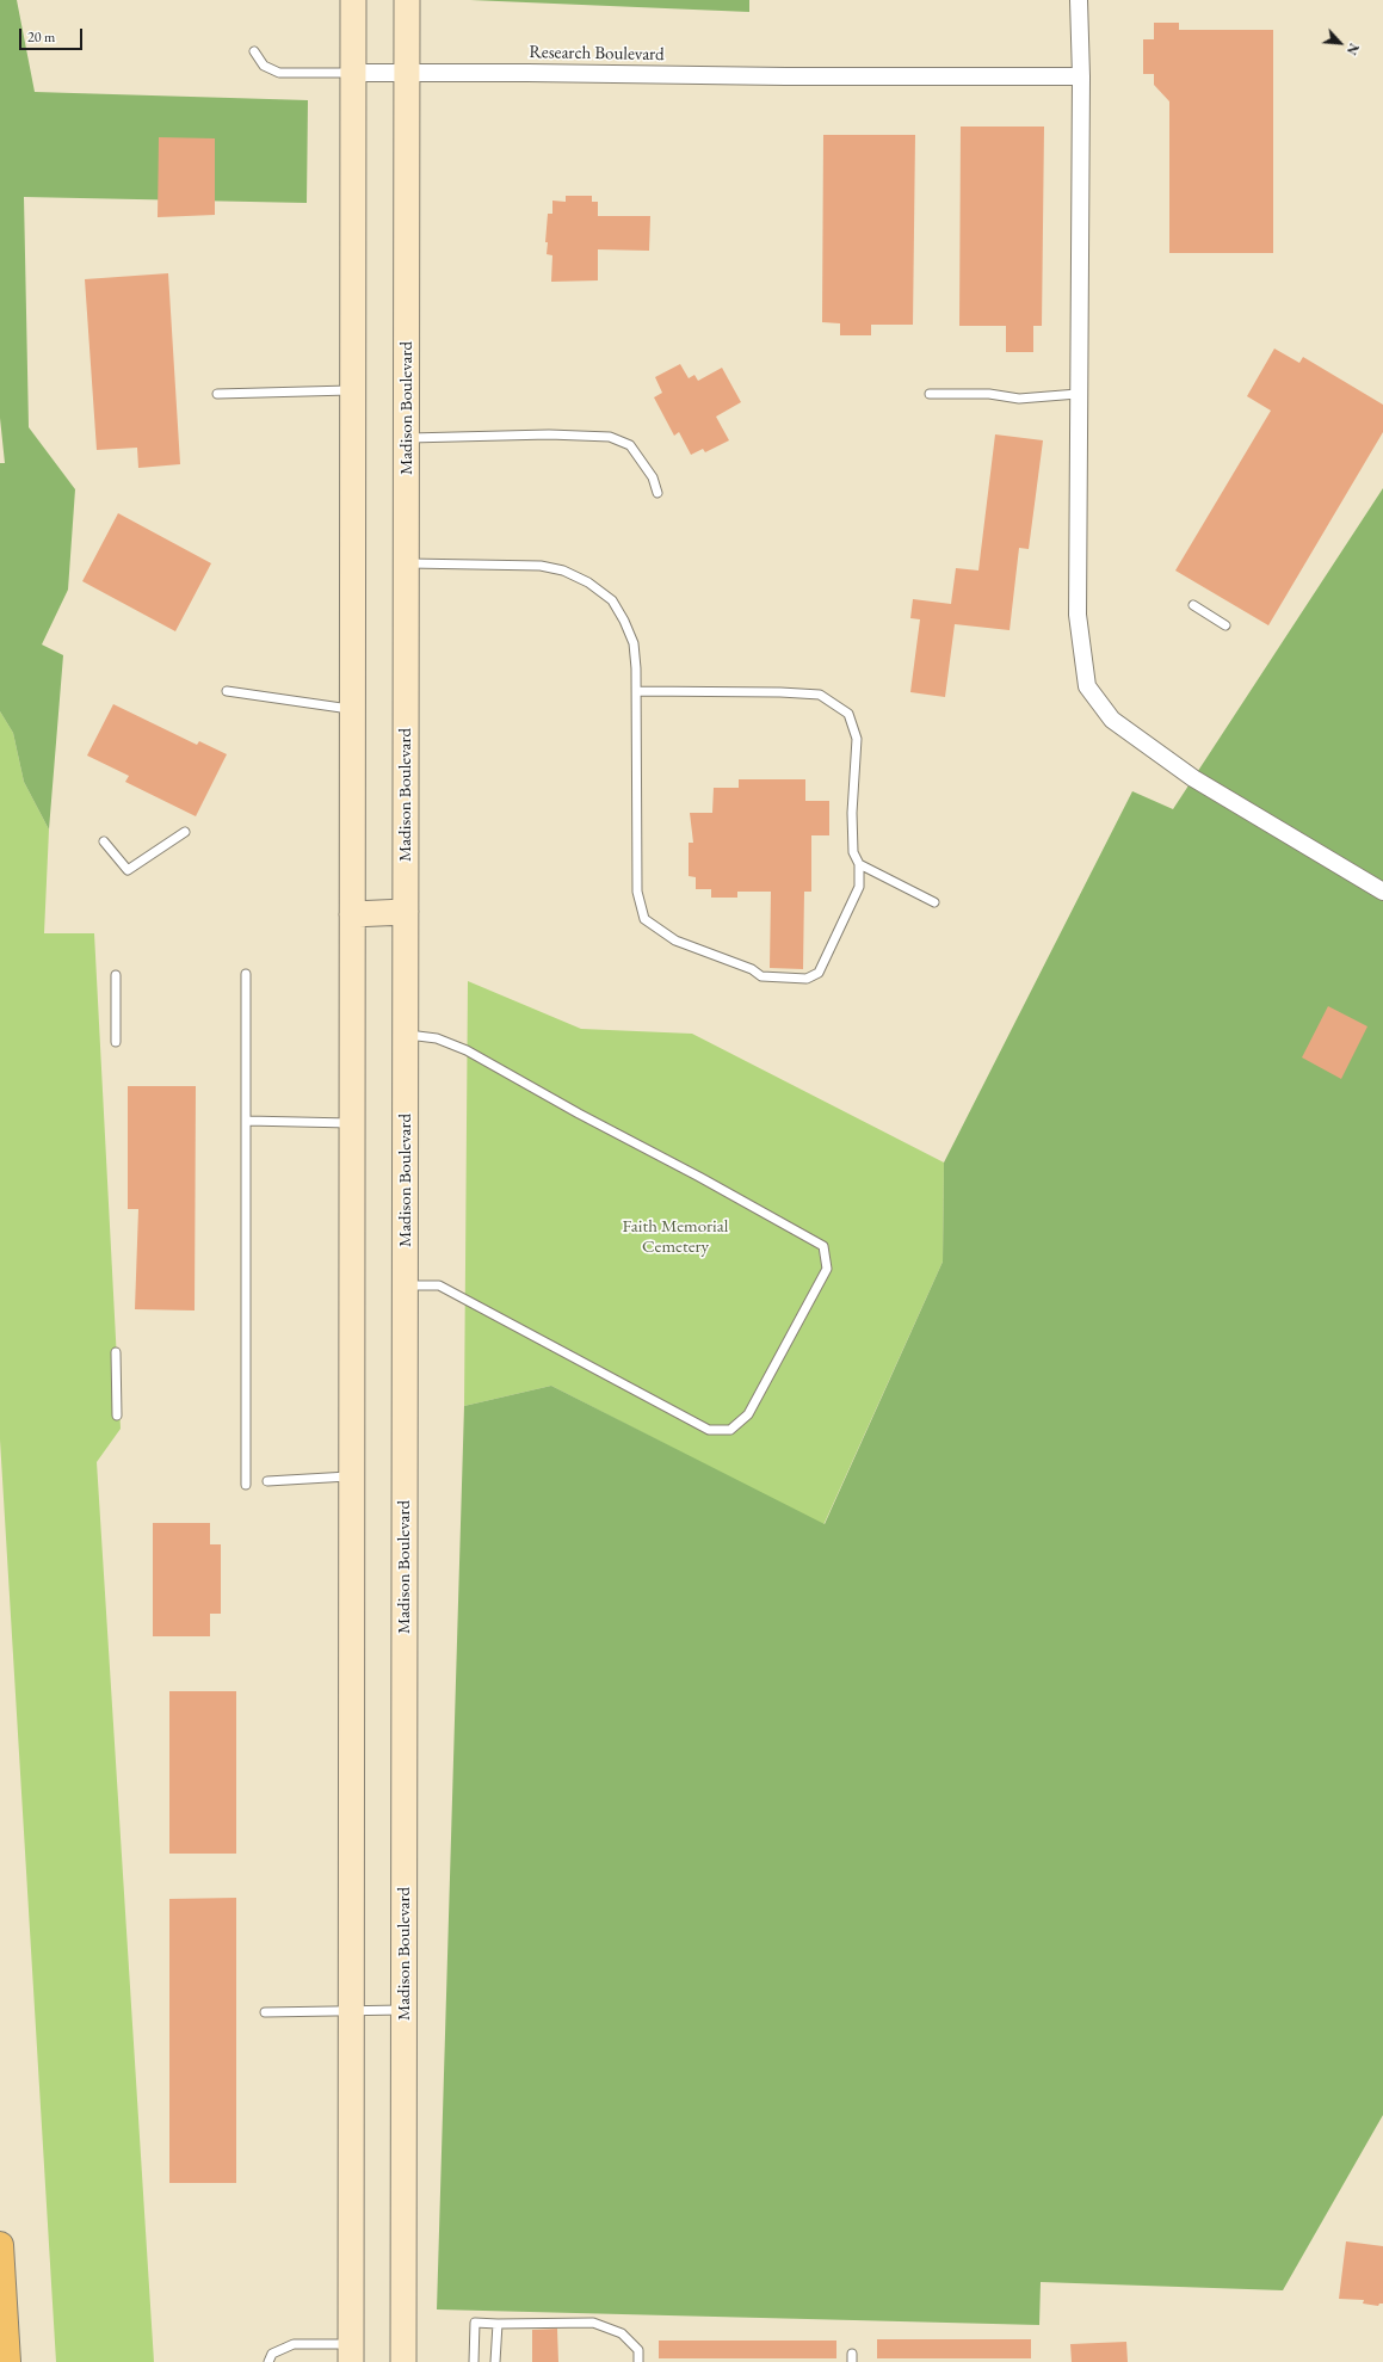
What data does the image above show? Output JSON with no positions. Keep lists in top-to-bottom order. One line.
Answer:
{"streets":{"main road":["Madison Boulevard"],"street":["Research Boulevard"]},"crossings":[["Research Boulevard","Madison Boulevard"]],"parks":["Faith Memorial Cemetery"],"scale_bar":"20 m","north":"bottom right"}
